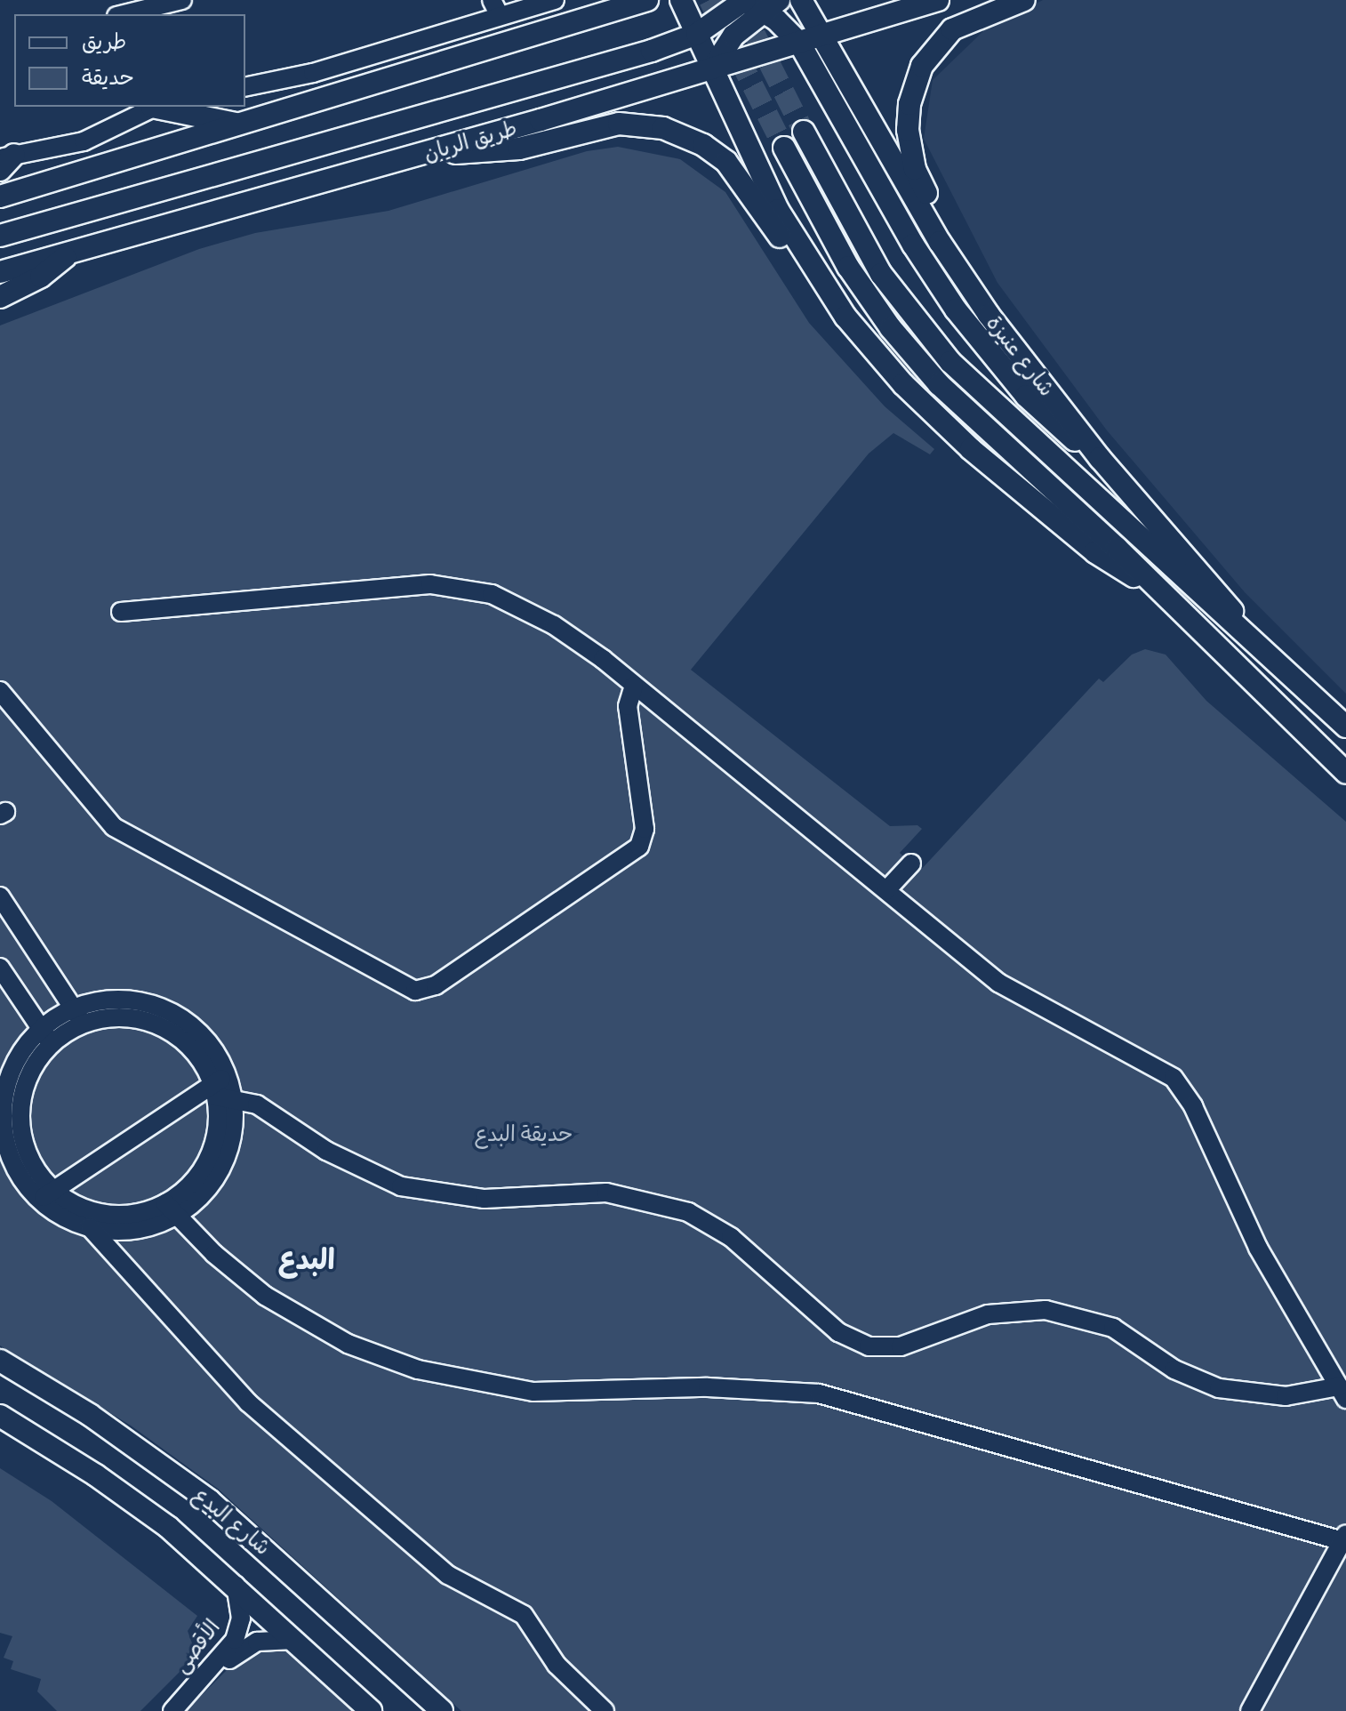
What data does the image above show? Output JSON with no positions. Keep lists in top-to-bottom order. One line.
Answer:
{"streets":{"main road":["طريق الريان","شارع عنيزة","شارع البدع"],"street":["الأقصى"]},"crossings":[["طريق الريان","شارع عنيزة"]],"districts":["البدع"],"parks":["حديقة البدع"],"legend":["طريق","حديقة"]}
